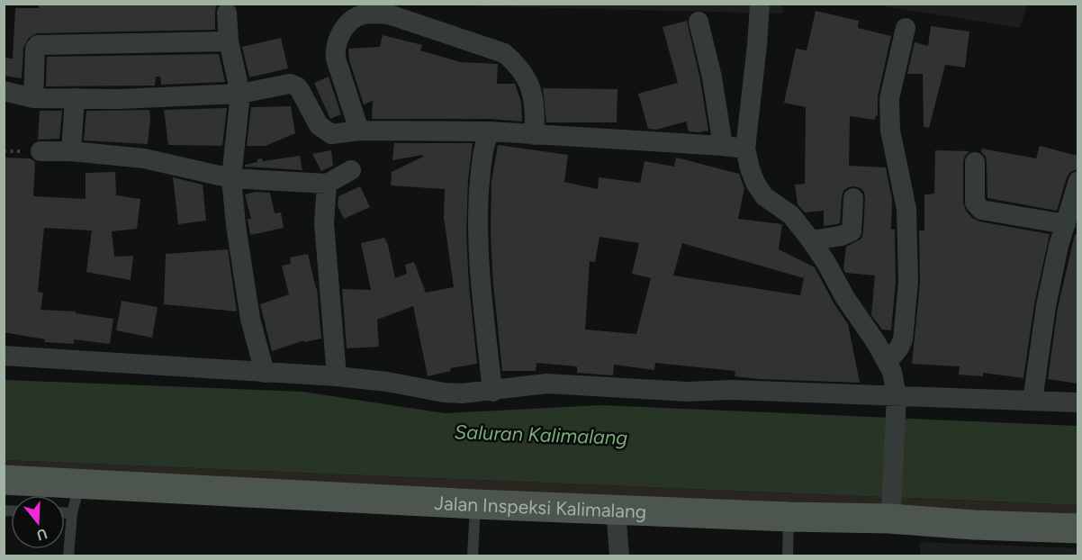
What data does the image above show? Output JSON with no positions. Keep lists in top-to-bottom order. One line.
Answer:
{"streets":{"main road":["Jalan Inspeksi Kalimalang"]},"water":["Saluran Kalimalang"],"north":"bottom"}
